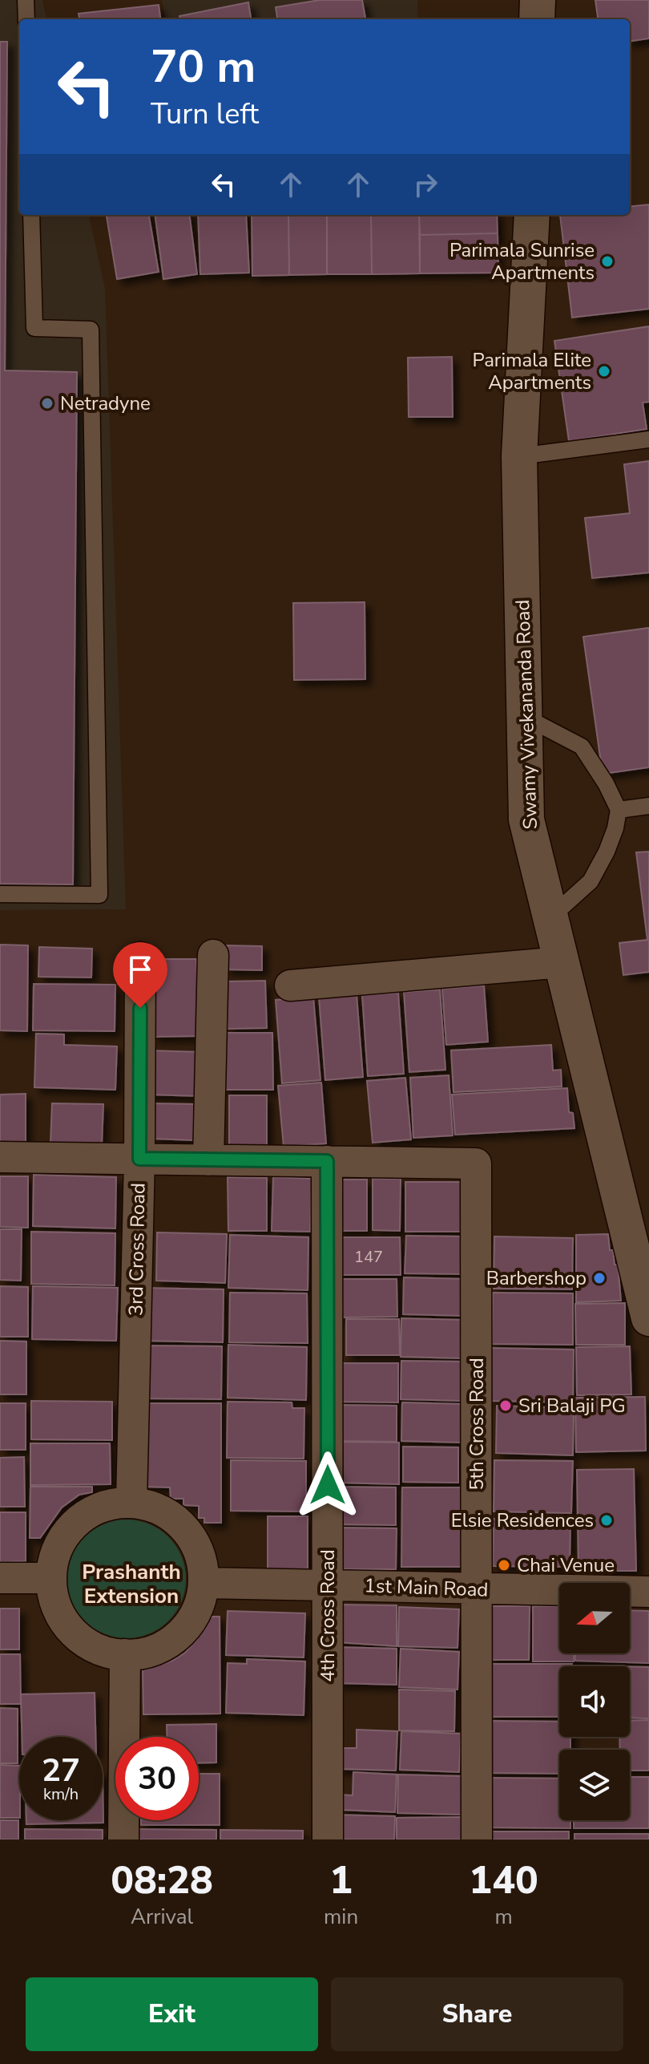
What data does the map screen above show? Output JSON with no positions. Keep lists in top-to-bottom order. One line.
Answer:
{"streets":{"street":["Swamy Vivekananda Road","3rd Cross Road","5th Cross Road","1st Main Road","4th Cross Road"]},"crossings":[["3rd Cross Road","1st Main Road"],["5th Cross Road","1st Main Road"],["5th Cross Road","4th Cross Road"],["1st Main Road","4th Cross Road"]],"districts":["Prashanth Extension"],"places":["Parimala Sunrise Apartments","Parimala Elite Apartments","Netradyne","Barbershop","Sri Balaji PG","Elsie Residences","Chai Venue"],"house_numbers":["147"],"north":"left","page":{"turn":["70 m","Turn left"],"speed":"27 km/h","limit":"30","eta":["08:28","Arrival","1","min","140","m"],"buttons":["Exit","Share"]}}
